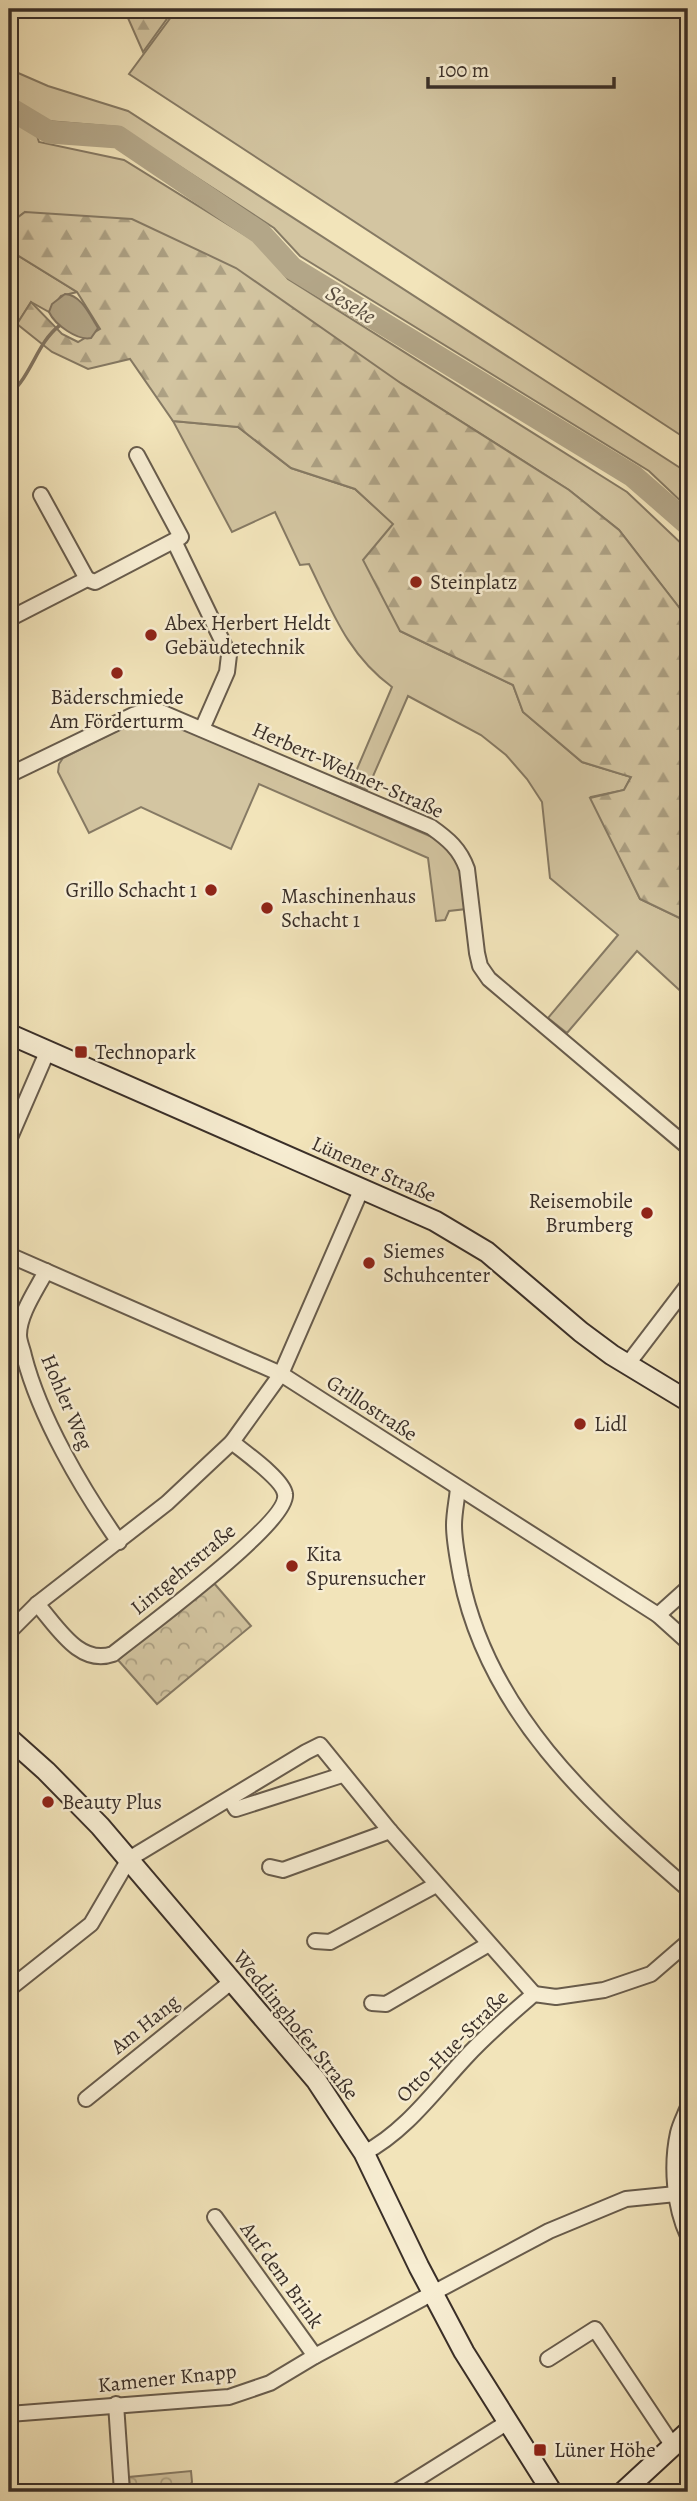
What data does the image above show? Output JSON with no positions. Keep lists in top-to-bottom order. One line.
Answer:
{"streets":{"street":["Herbert-Wehner-Straße","Lünener Straße","Hohler Weg","Grillostraße","Lintgehrstraße","Am Hang","Weddinghofer Straße","Otto-Hue-Straße","Auf dem Brink","Kamener Knapp"]},"crossings":[["Hohler Weg","Grillostraße"],["Am Hang","Weddinghofer Straße"],["Weddinghofer Straße","Otto-Hue-Straße"],["Weddinghofer Straße","Kamener Knapp"],["Auf dem Brink","Kamener Knapp"]],"water":["Seseke"],"places":{"other":["Steinplatz","Abex Herbert Heldt Gebäudetechnik","Bäderschmiede Am Förderturm","Grillo Schacht 1","Maschinenhaus Schacht 1","Reisemobile Brumberg","Siemes Schuhcenter","Lidl","Kita Spurensucher","Beauty Plus"],"transit":["Technopark","Lüner Höhe"]},"scale_bar":"100 m"}
